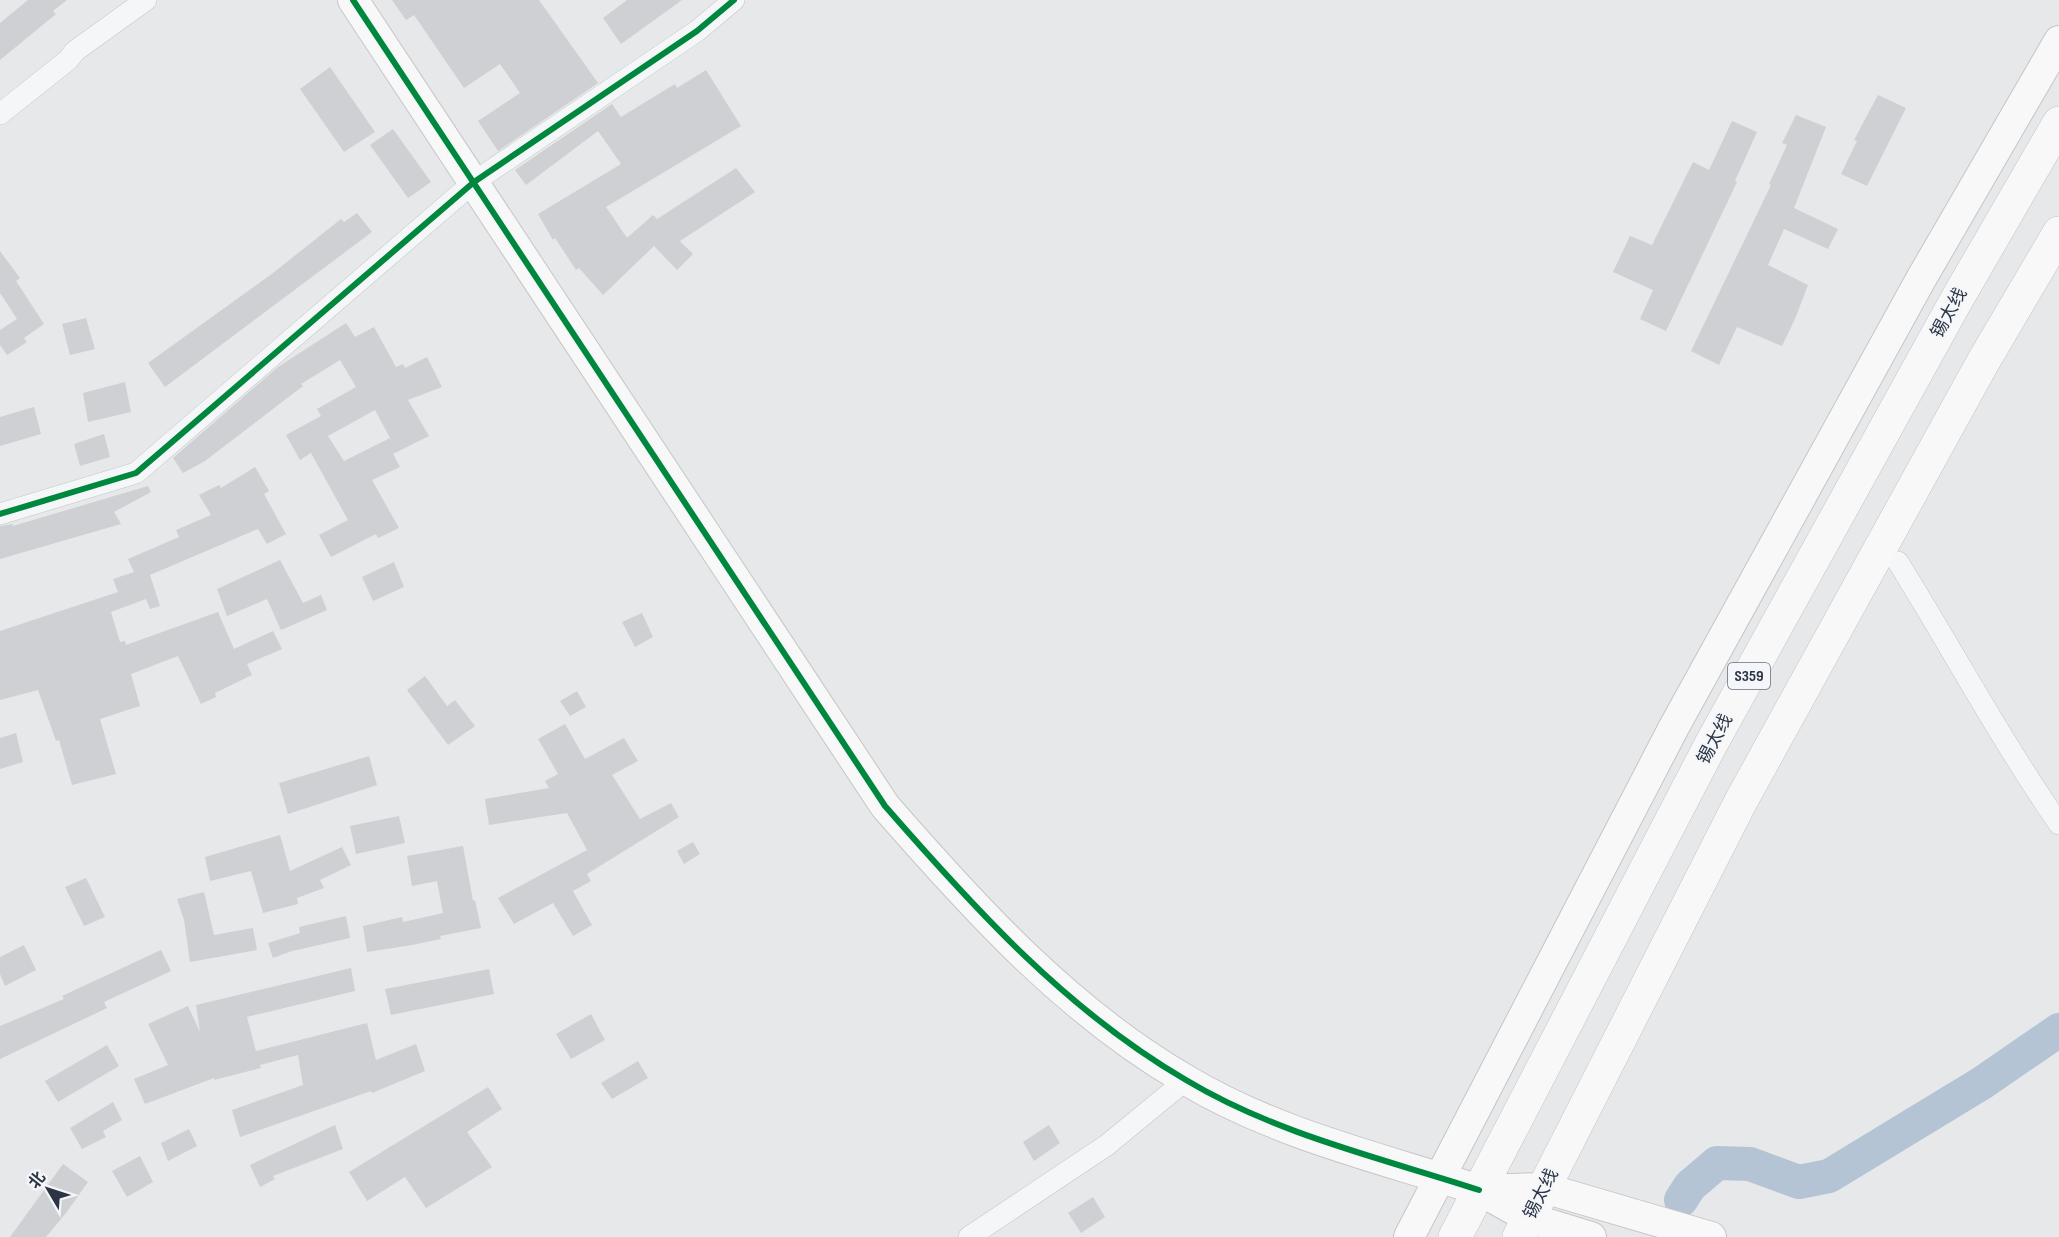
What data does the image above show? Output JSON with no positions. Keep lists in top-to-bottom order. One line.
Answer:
{"streets":{"main road":["锡太线","S359"]},"north":"top left"}
